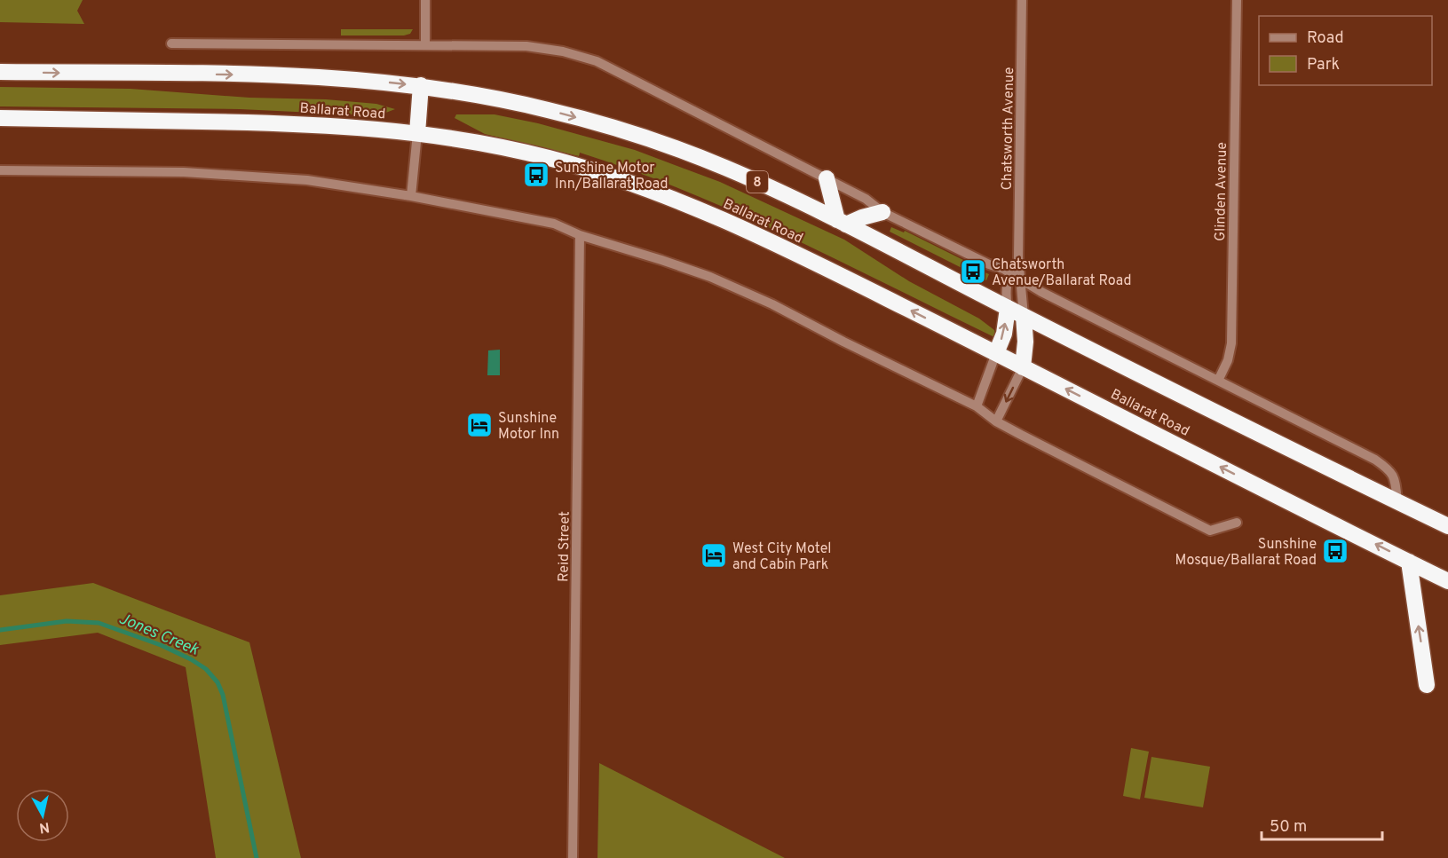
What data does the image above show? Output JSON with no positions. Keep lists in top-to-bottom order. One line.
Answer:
{"streets":{"highway":["Ballarat Road","8"],"street":["Chatsworth Avenue","Glinden Avenue","Reid Street"]},"crossings":[["Ballarat Road","Chatsworth Avenue"]],"water":["Jones Creek"],"places":{"bus stop":["Sunshine Motor Inn/Ballarat Road","Chatsworth Avenue/Ballarat Road","Sunshine Mosque/Ballarat Road"],"hotel":["Sunshine Motor Inn","West City Motel and Cabin Park"]},"legend":["Road","Park"],"scale_bar":"50 m","north":"bottom"}
